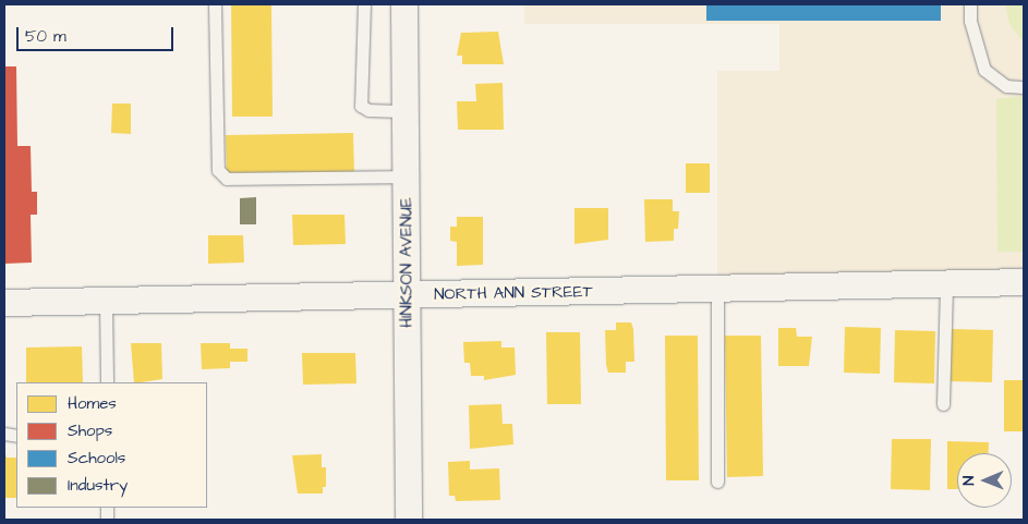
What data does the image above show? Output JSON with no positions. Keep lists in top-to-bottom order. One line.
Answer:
{"streets":{"street":["HINKSON AVENUE","NORTH ANN STREET"]},"crossings":[["HINKSON AVENUE","NORTH ANN STREET"]],"legend":["Homes","Shops","Schools","Industry"],"scale_bar":"50 m","north":"left"}
